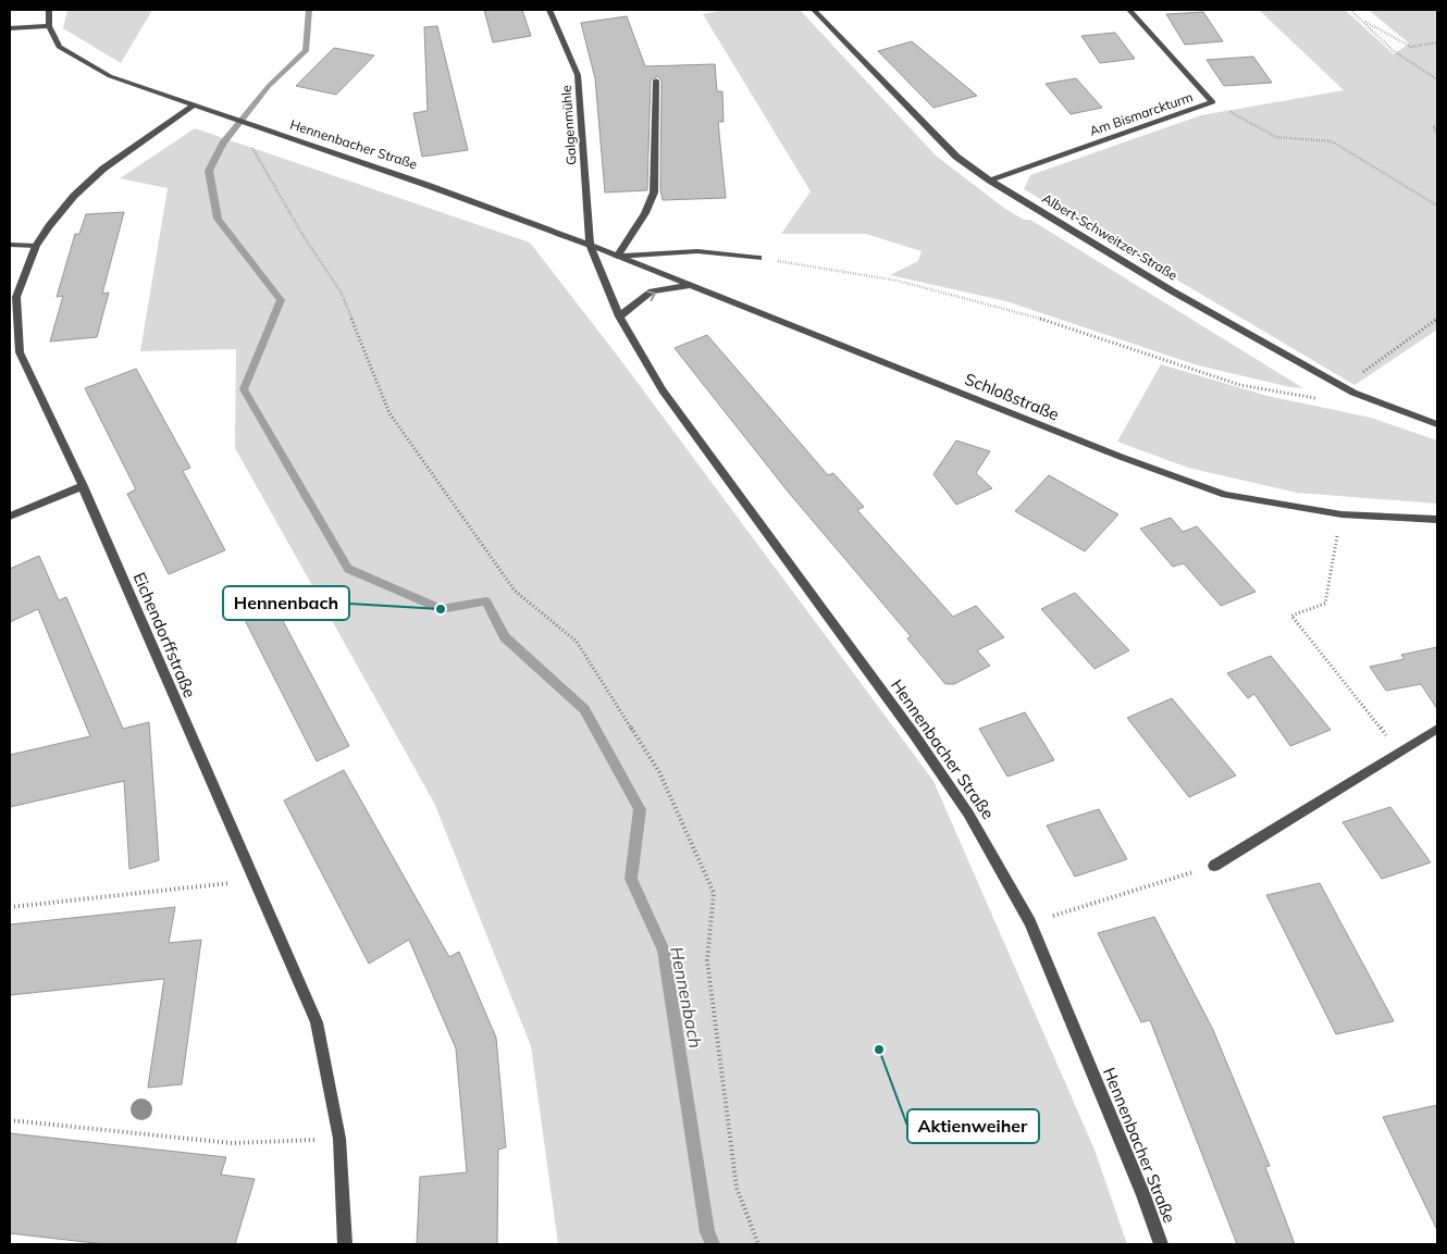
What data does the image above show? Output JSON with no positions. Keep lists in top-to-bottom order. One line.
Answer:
{"streets":{"street":["Am Bismarckturm","Galgenmühle","Hennenbacher Straße","Albert-Schweitzer-Straße","Schloßstraße","Eichendorffstraße"]},"crossings":[["Am Bismarckturm","Albert-Schweitzer-Straße"],["Galgenmühle","Hennenbacher Straße"],["Galgenmühle","Schloßstraße"],["Hennenbacher Straße","Schloßstraße"],["Hennenbacher Straße","Eichendorffstraße"]],"water":["Hennenbach"],"places":["Hennenbach","Aktienweiher"]}
